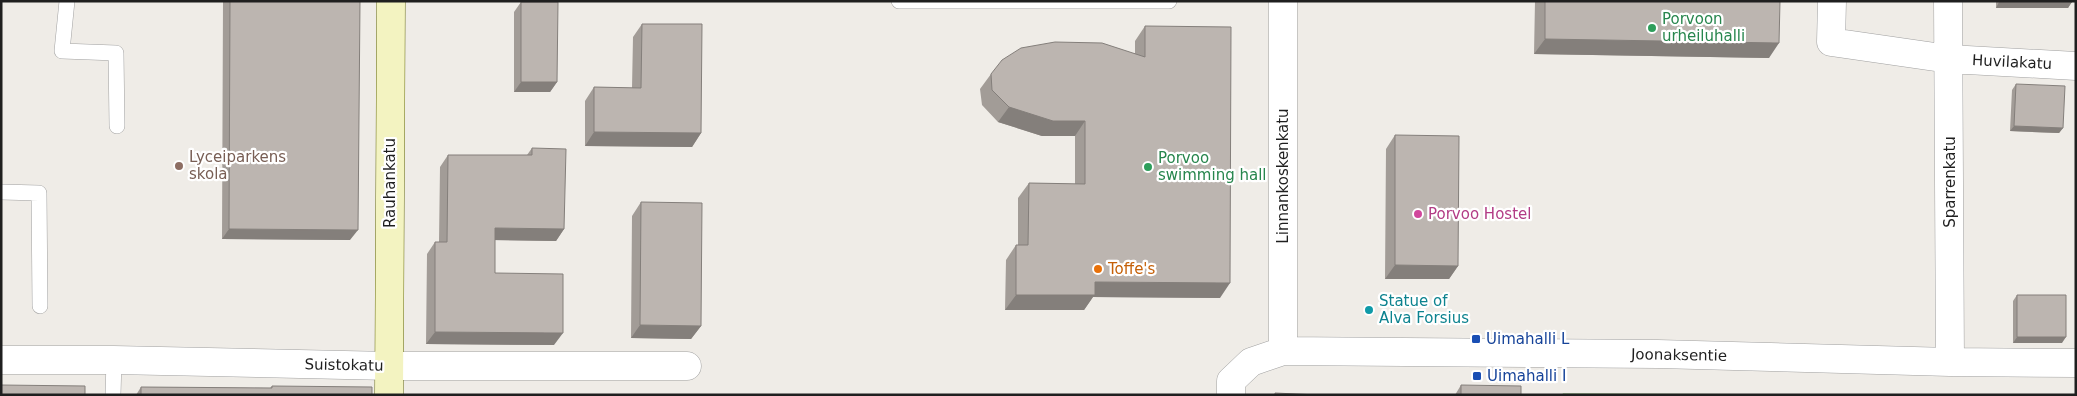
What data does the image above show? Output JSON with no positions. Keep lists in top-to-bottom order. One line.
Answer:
{"streets":{"street":["Huvilakatu","Linnankoskenkatu","Sparrenkatu","Rauhankatu","Joonaksentie","Suistokatu"]},"crossings":[["Huvilakatu","Sparrenkatu"],["Linnankoskenkatu","Joonaksentie"],["Sparrenkatu","Joonaksentie"],["Rauhankatu","Suistokatu"]],"places":{"other":["Porvoon urheiluhalli","Lyceiparkens skola","Porvoo swimming hall","Porvoo Hostel","Toffe's","Statue of Alva Forsius"],"transit":["Uimahalli L","Uimahalli I"]}}
